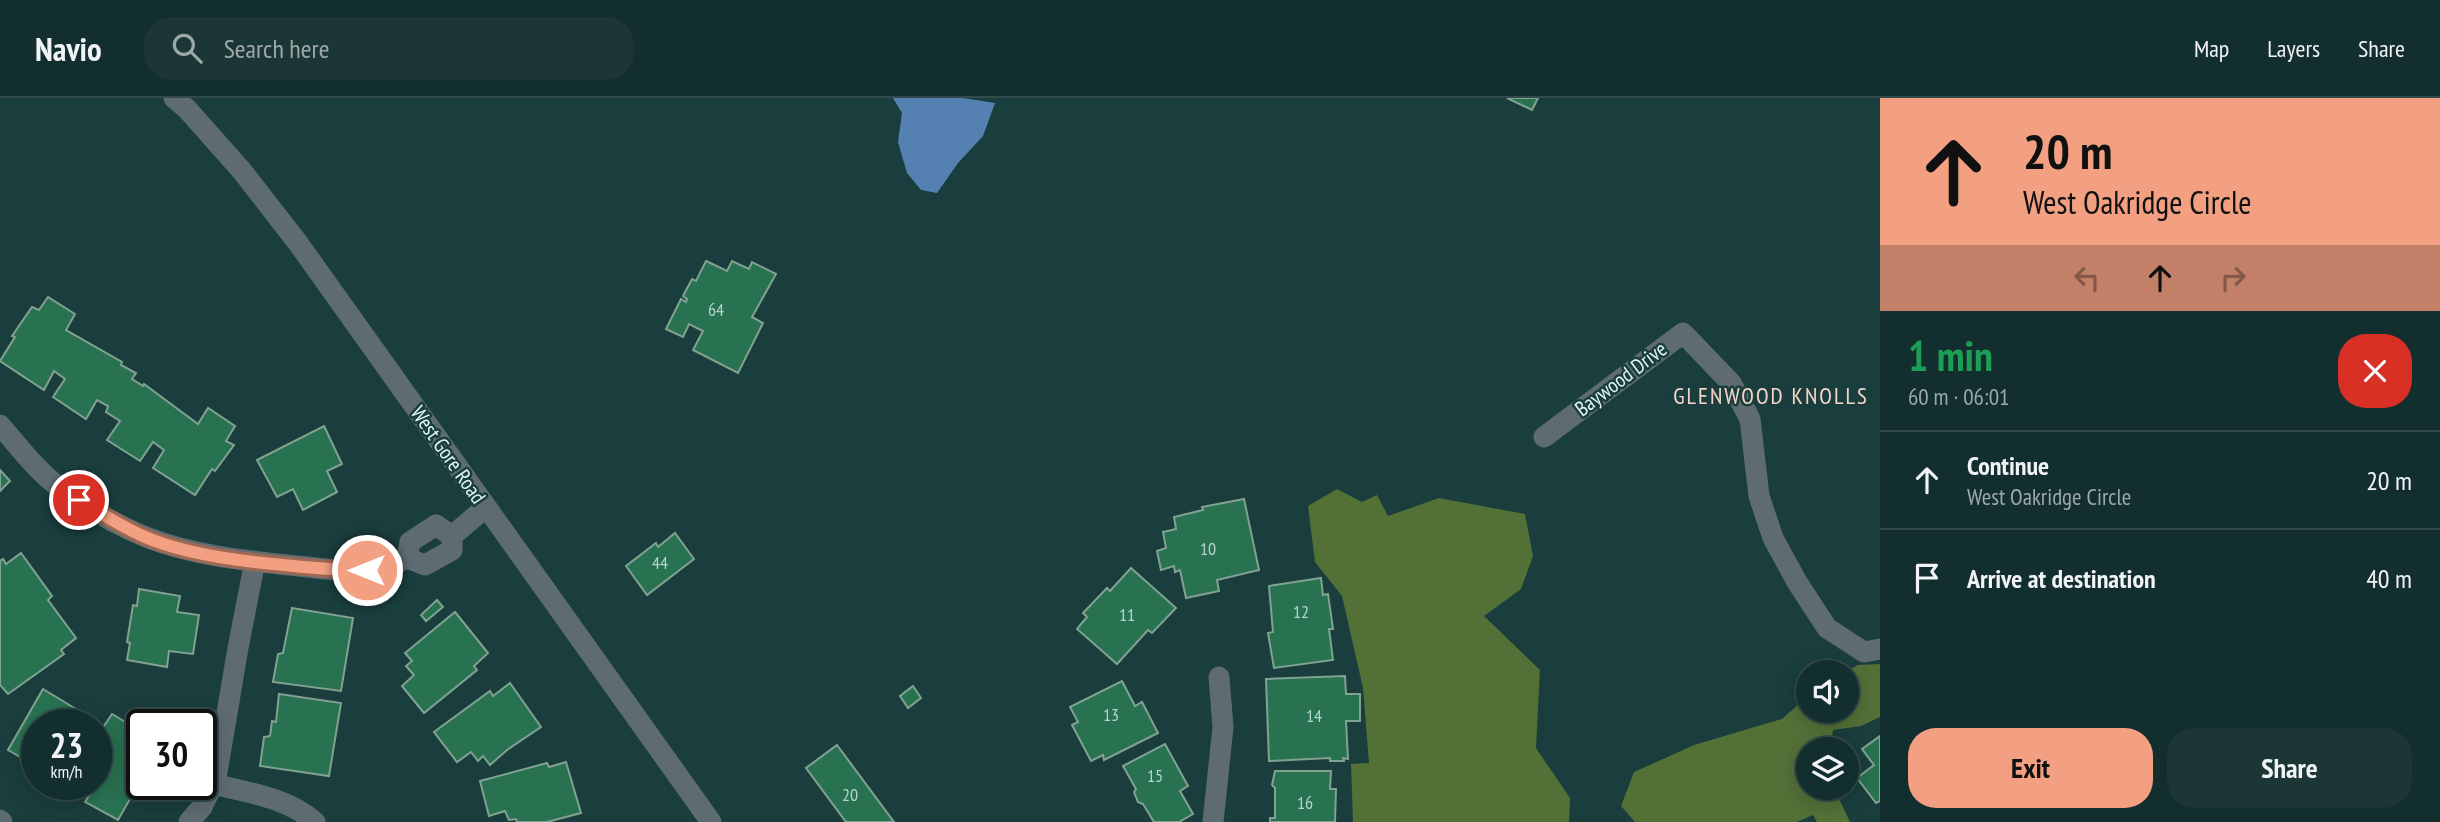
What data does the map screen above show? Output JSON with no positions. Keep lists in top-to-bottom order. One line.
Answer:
{"streets":{"street":["Baywood Drive","West Gore Road"]},"districts":["GLENWOOD KNOLLS"],"house_numbers":["64","10","44","12","11","13","14","15","20","16"],"page":{"header":"Navio","search":"Search here","nav":["Map","Layers","Share"],"turn":["20 m","West Oakridge Circle"],"heading":["1 min","60 m · 06:01"],"list":[{"name":"Continue","note":"West Oakridge Circle","value":"20 m"},{"name":"Arrive at destination","value":"40 m"}],"speed":"23 km/h","limit":"30","buttons":["Exit","Share"]}}
